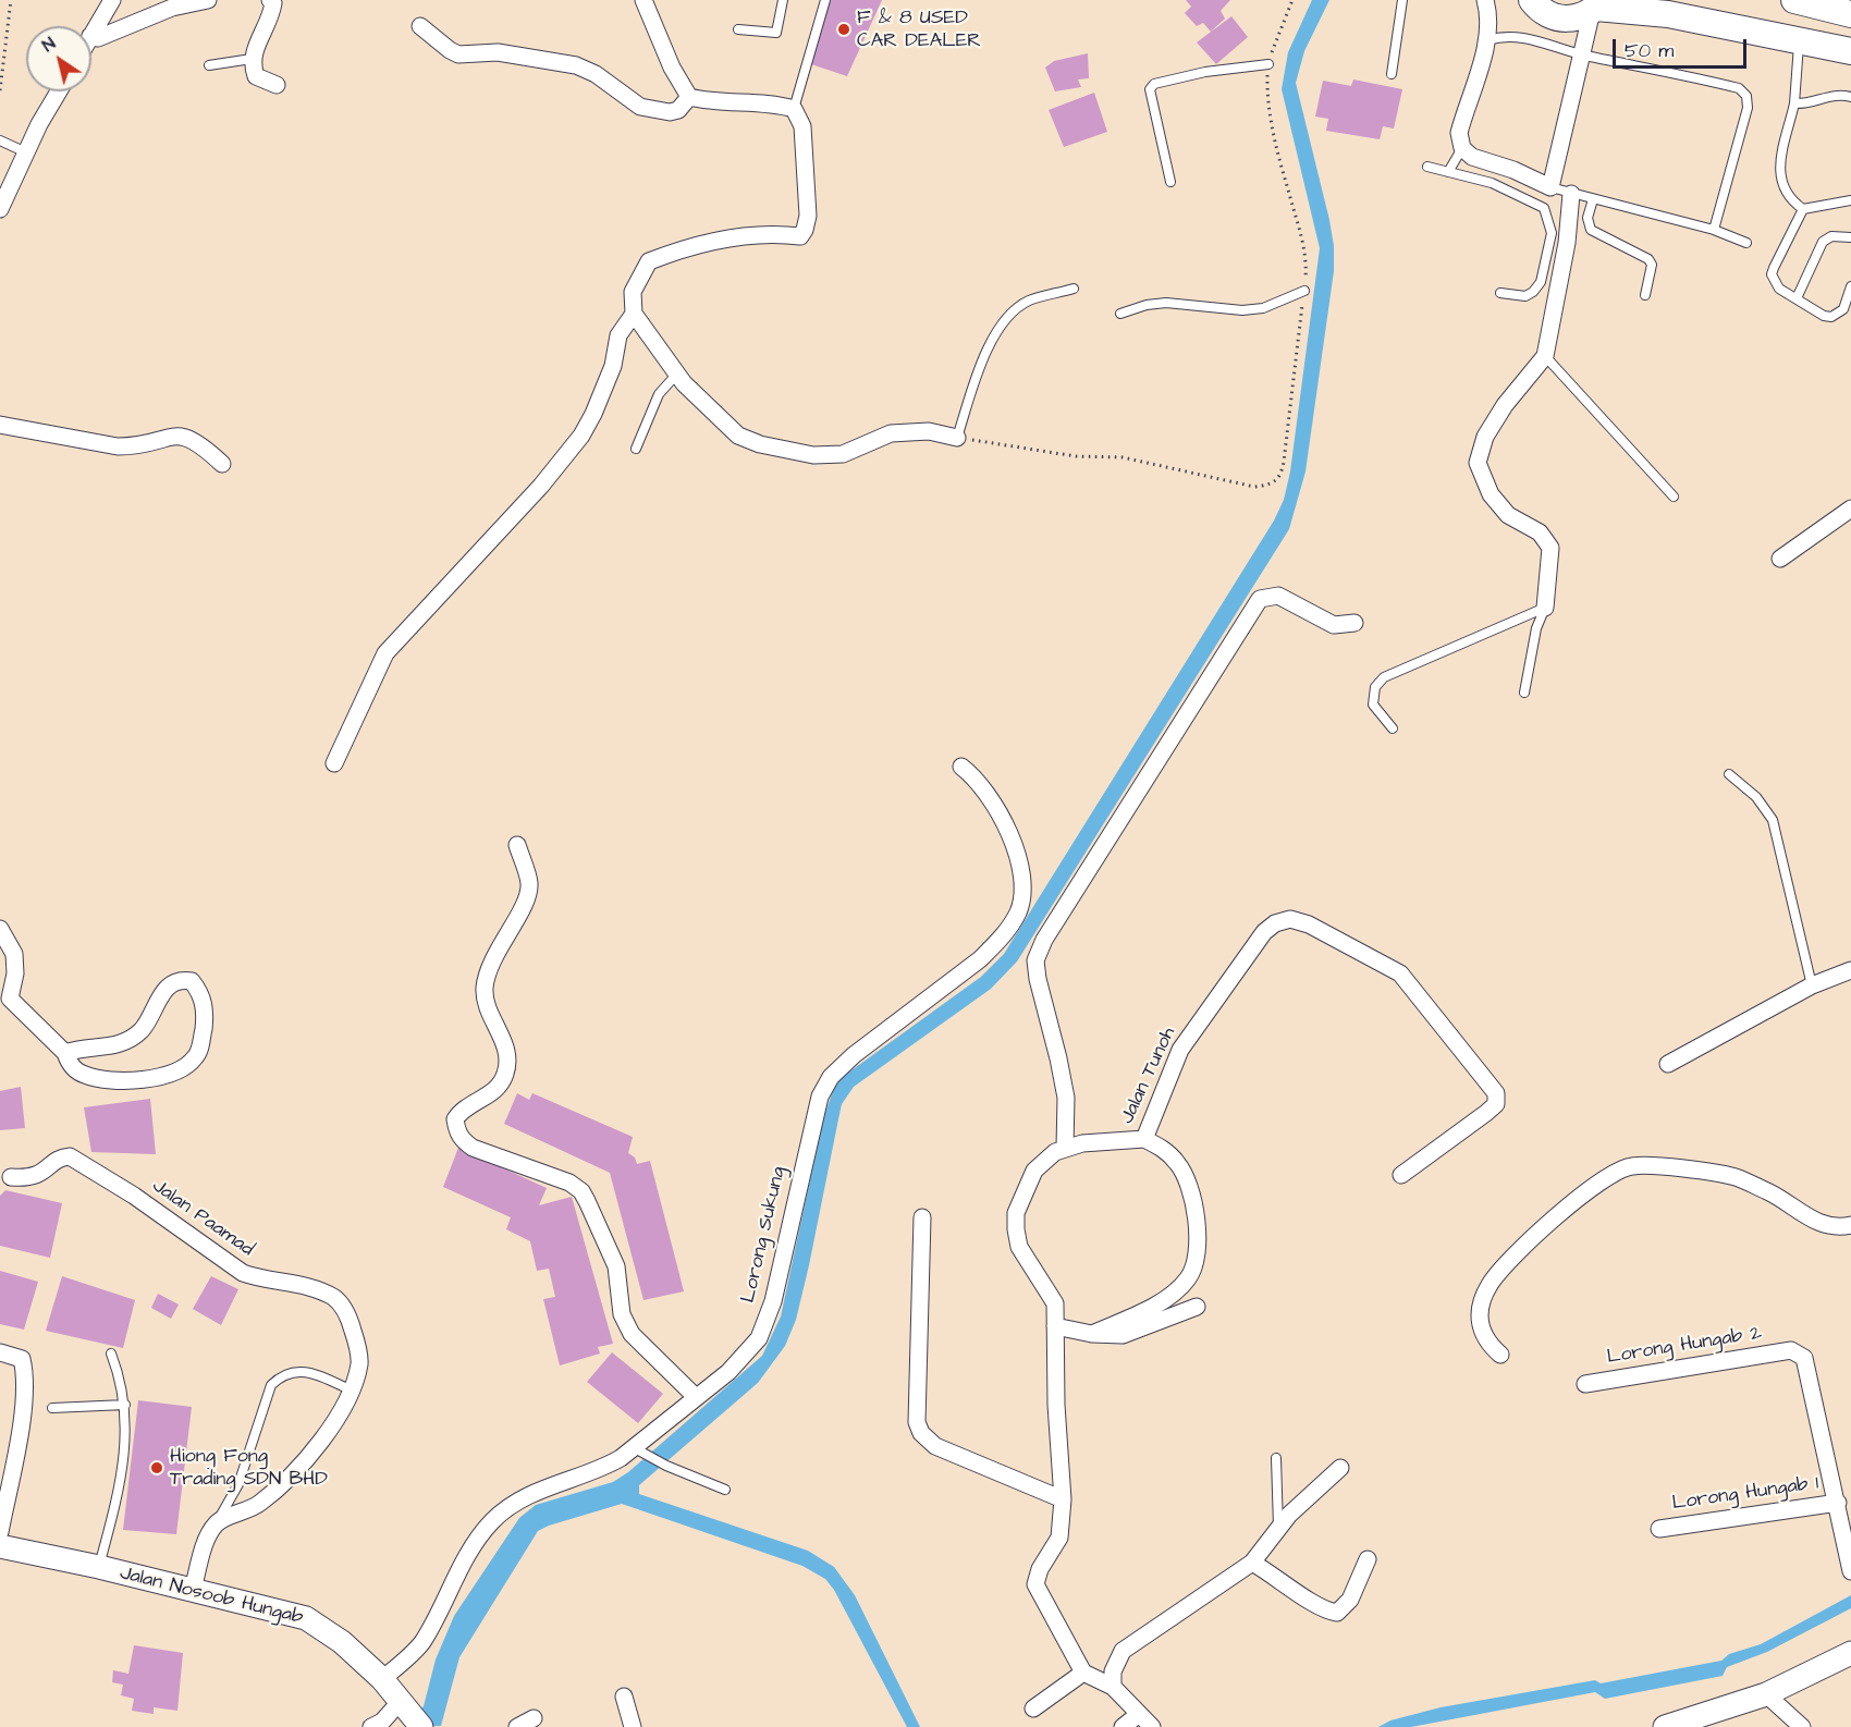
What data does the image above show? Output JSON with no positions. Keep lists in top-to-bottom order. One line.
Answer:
{"streets":{"main road":["Jalan Nosoob Hungab"],"street":["Jalan Tunoh","Jalan Paamad","Lorong Sukung","Lorong Hungab 2","Lorong Hungab 1"]},"crossings":[["Lorong Sukung","Jalan Nosoob Hungab"],["Lorong Hungab 2","Lorong Hungab 1"]],"places":["F & 8 USED CAR DEALER","Hiong Fong Trading SDN BHD"],"scale_bar":"50 m","north":"top left"}
